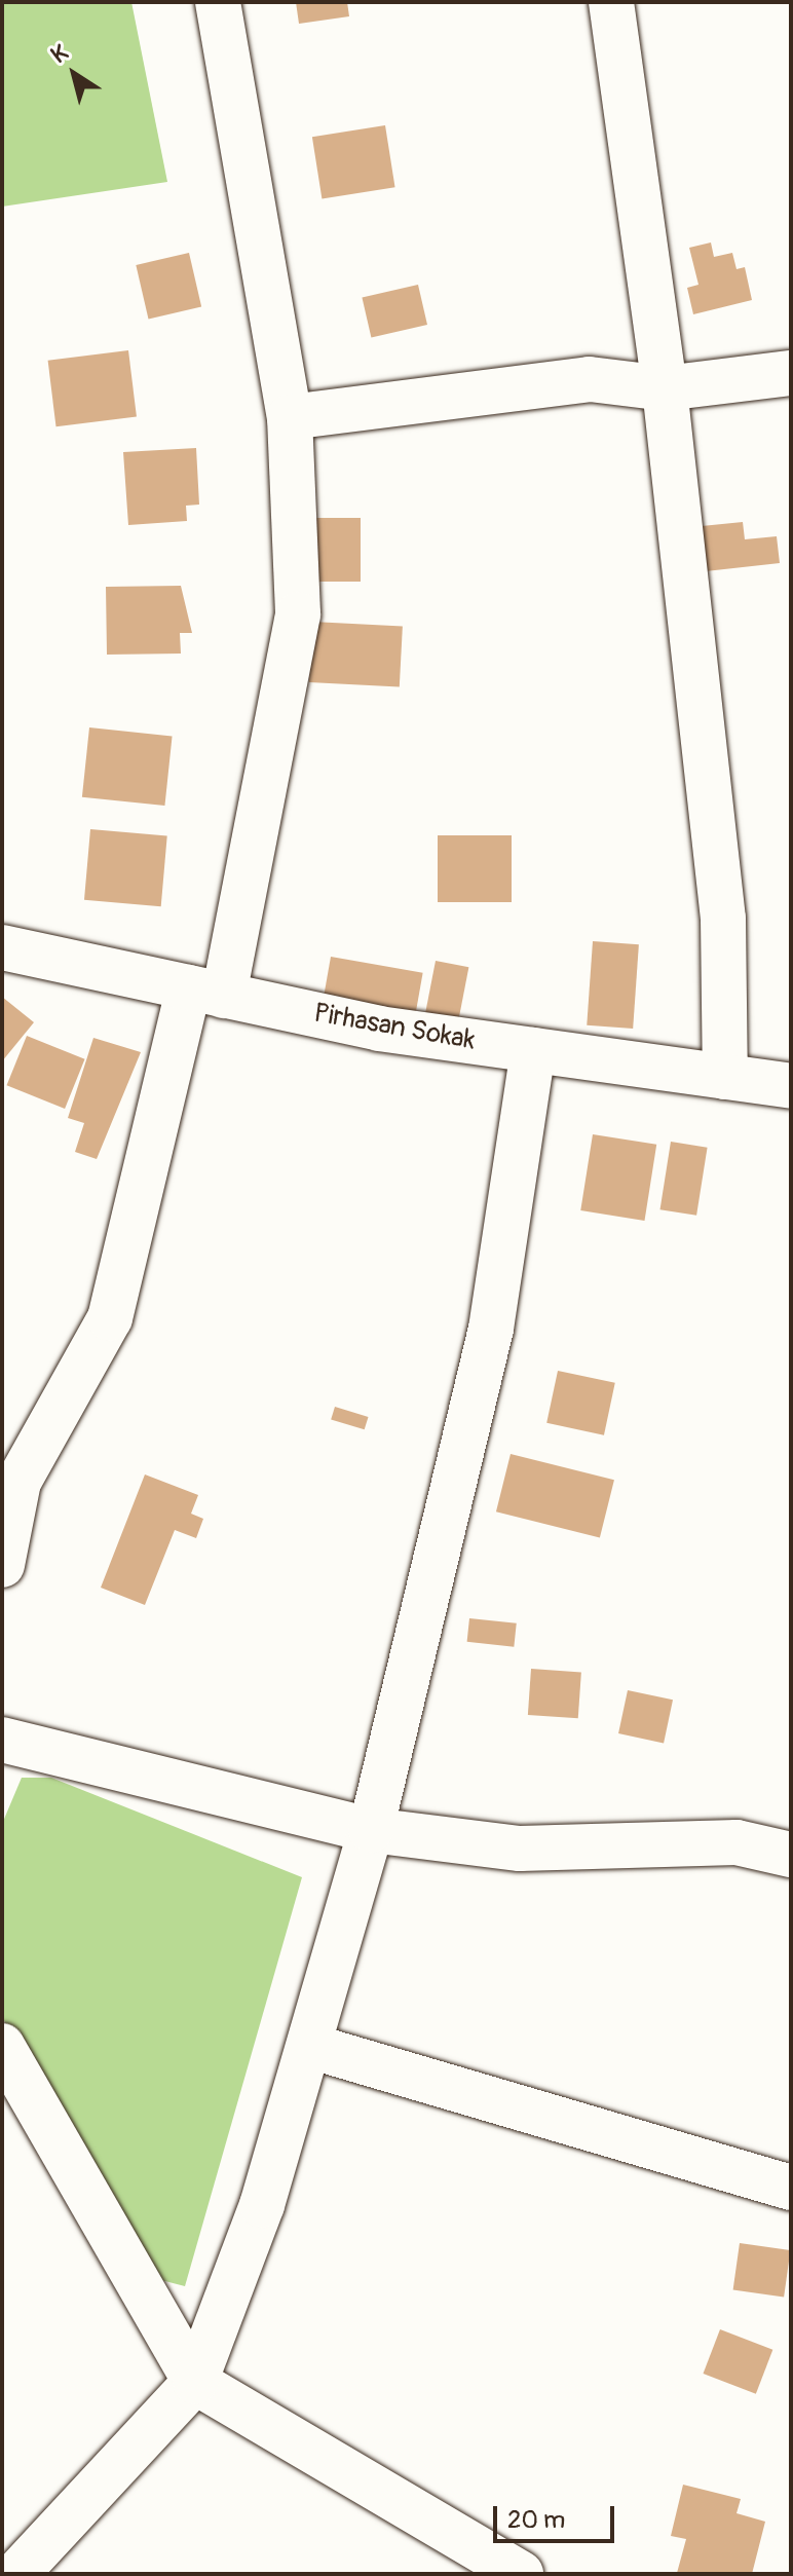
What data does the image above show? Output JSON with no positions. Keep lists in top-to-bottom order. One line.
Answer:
{"streets":{"street":["Pirhasan Sokak"]},"scale_bar":"20 m","north":"top left"}
